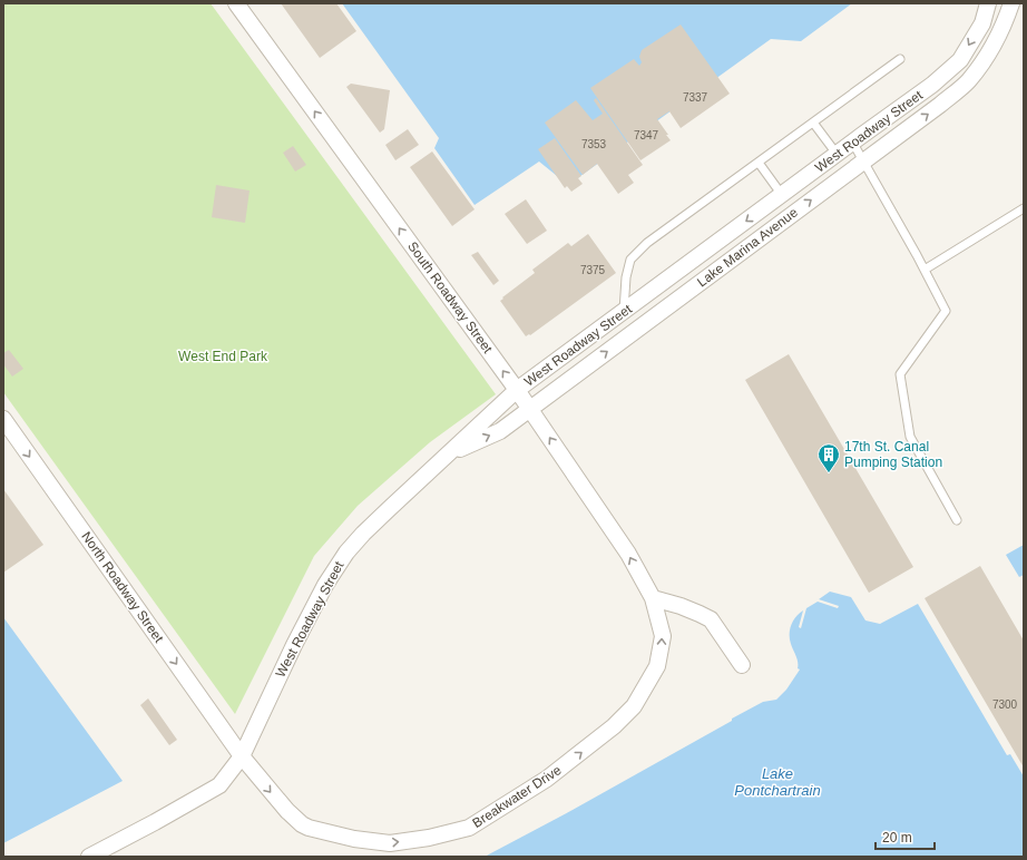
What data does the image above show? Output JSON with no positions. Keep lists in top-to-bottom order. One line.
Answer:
{"streets":{"street":["West Roadway Street","Lake Marina Avenue","South Roadway Street","North Roadway Street","Breakwater Drive"]},"crossings":[["West Roadway Street","Lake Marina Avenue"],["West Roadway Street","South Roadway Street"],["West Roadway Street","North Roadway Street"],["West Roadway Street","Breakwater Drive"],["Lake Marina Avenue","South Roadway Street"],["South Roadway Street","Breakwater Drive"],["North Roadway Street","Breakwater Drive"]],"one_way":["West Roadway Street","Lake Marina Avenue","South Roadway Street","North Roadway Street"],"water":["Lake Pontchartrain"],"parks":["West End Park"],"places":{"building":["17th St. Canal Pumping Station"]},"house_numbers":["7337","7347","7353","7375","7300"],"scale_bar":"20 m"}
